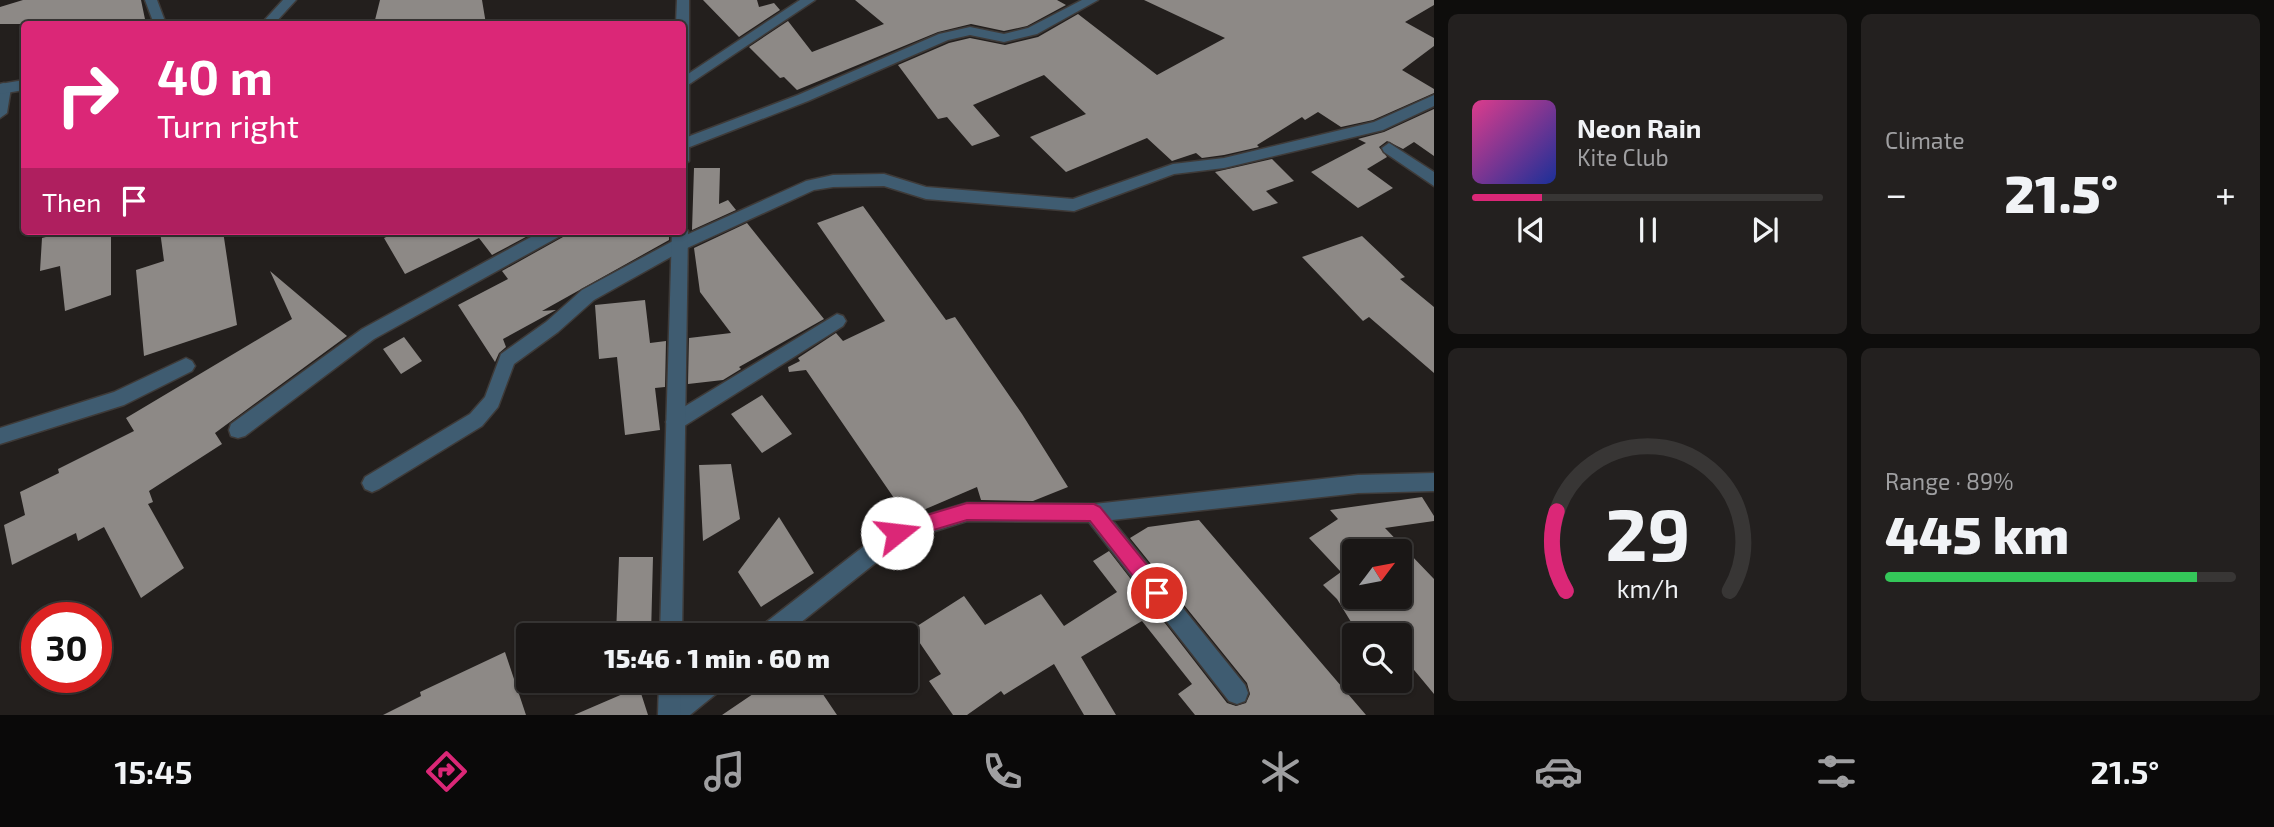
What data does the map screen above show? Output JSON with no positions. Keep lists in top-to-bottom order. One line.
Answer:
{"north":"top right","page":{"tile":["Climate",["Range · 89%","445 km"]],"turn":["40 m","Turn right"],"song":["Neon Rain","Kite Club"],"heat":["−","21.5°","+"],"then":"Then","limit":"30","trip":"15:46 · 1 min · 60 m","tabs":["15:45","21.5°"],"gauge":["29","km/h"]}}
